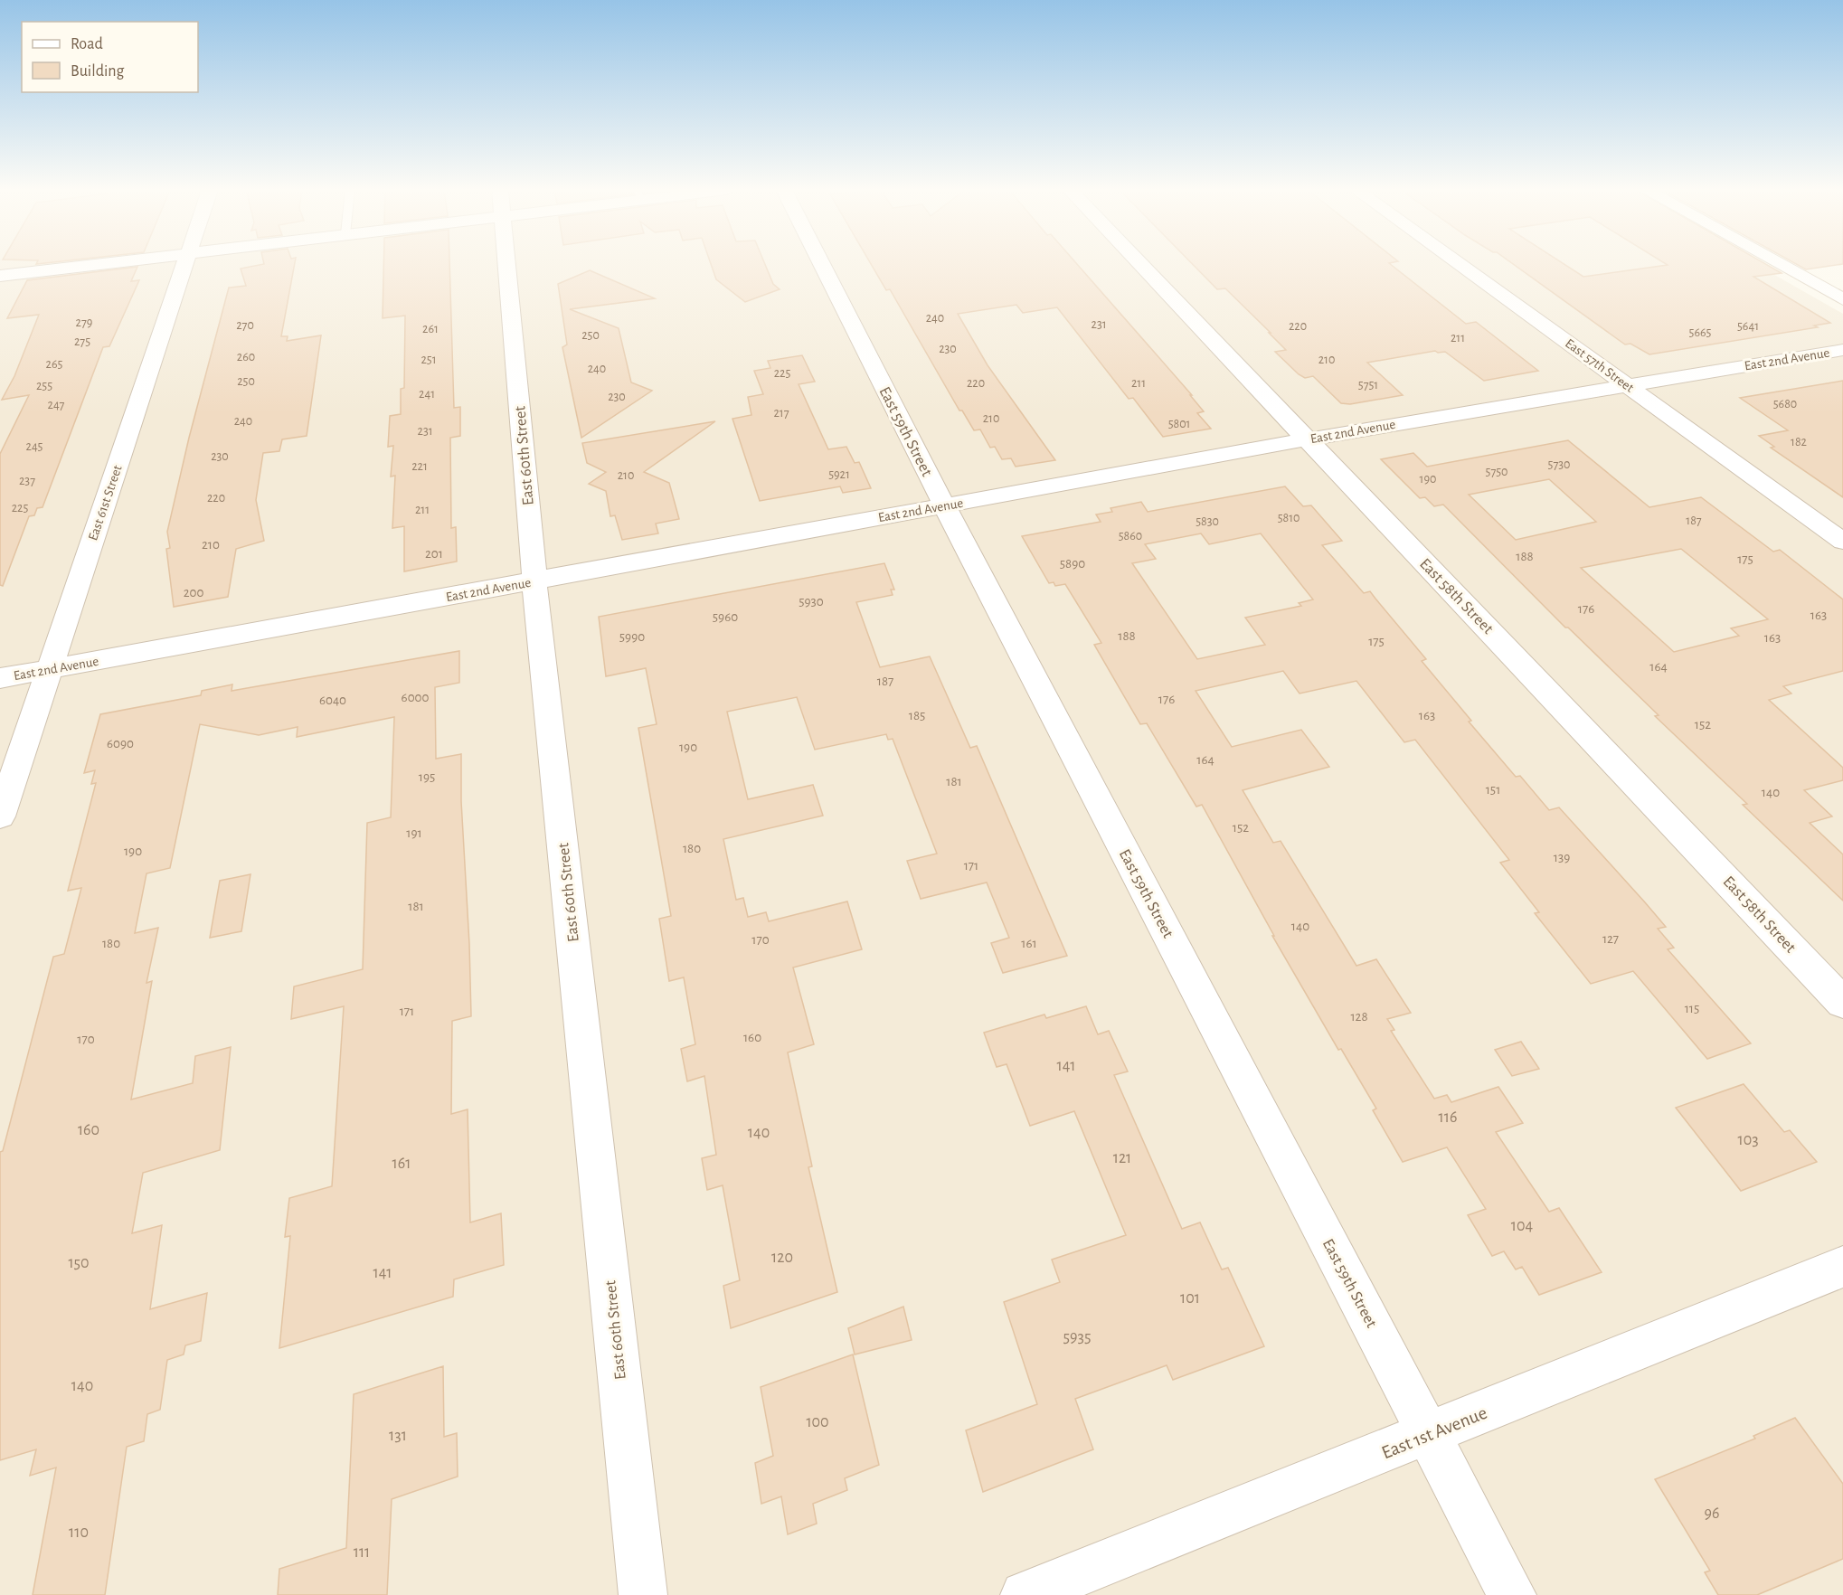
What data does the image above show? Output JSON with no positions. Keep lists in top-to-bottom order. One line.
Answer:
{"streets":{"street":["East 2nd Avenue","East 57th Street","East 59th Street","East 60th Street","East 61st Street","East 58th Street","East 1st Avenue"]},"crossings":[["East 2nd Avenue","East 57th Street"],["East 2nd Avenue","East 59th Street"],["East 2nd Avenue","East 60th Street"],["East 2nd Avenue","East 61st Street"],["East 2nd Avenue","East 58th Street"],["East 59th Street","East 1st Avenue"]],"house_numbers":["240","279","231","270","220","5641","261","5665","250","211","275","230","260","251","210","265","240","225","250","220","211","5751","255","241","230","5680","247","217","210","240","5801","231","182","245","230","5730","221","5750","5921","210","190","237","220","225","211","5810","187","5830","5860","210","201","188","175","5890","200","5930","176","163","5960","188","5990","163","175","164","187","6000","176","6040","185","163","152","6090","190","164","195","181","151","140","152","191","180","190","139","171","181","140","127","170","180","161","115","171","128","160","170","141","116","160","140","103","121","161","104","120","150","141","101","5935","140","100","131","96","110","111"],"legend":["Road","Building"]}
